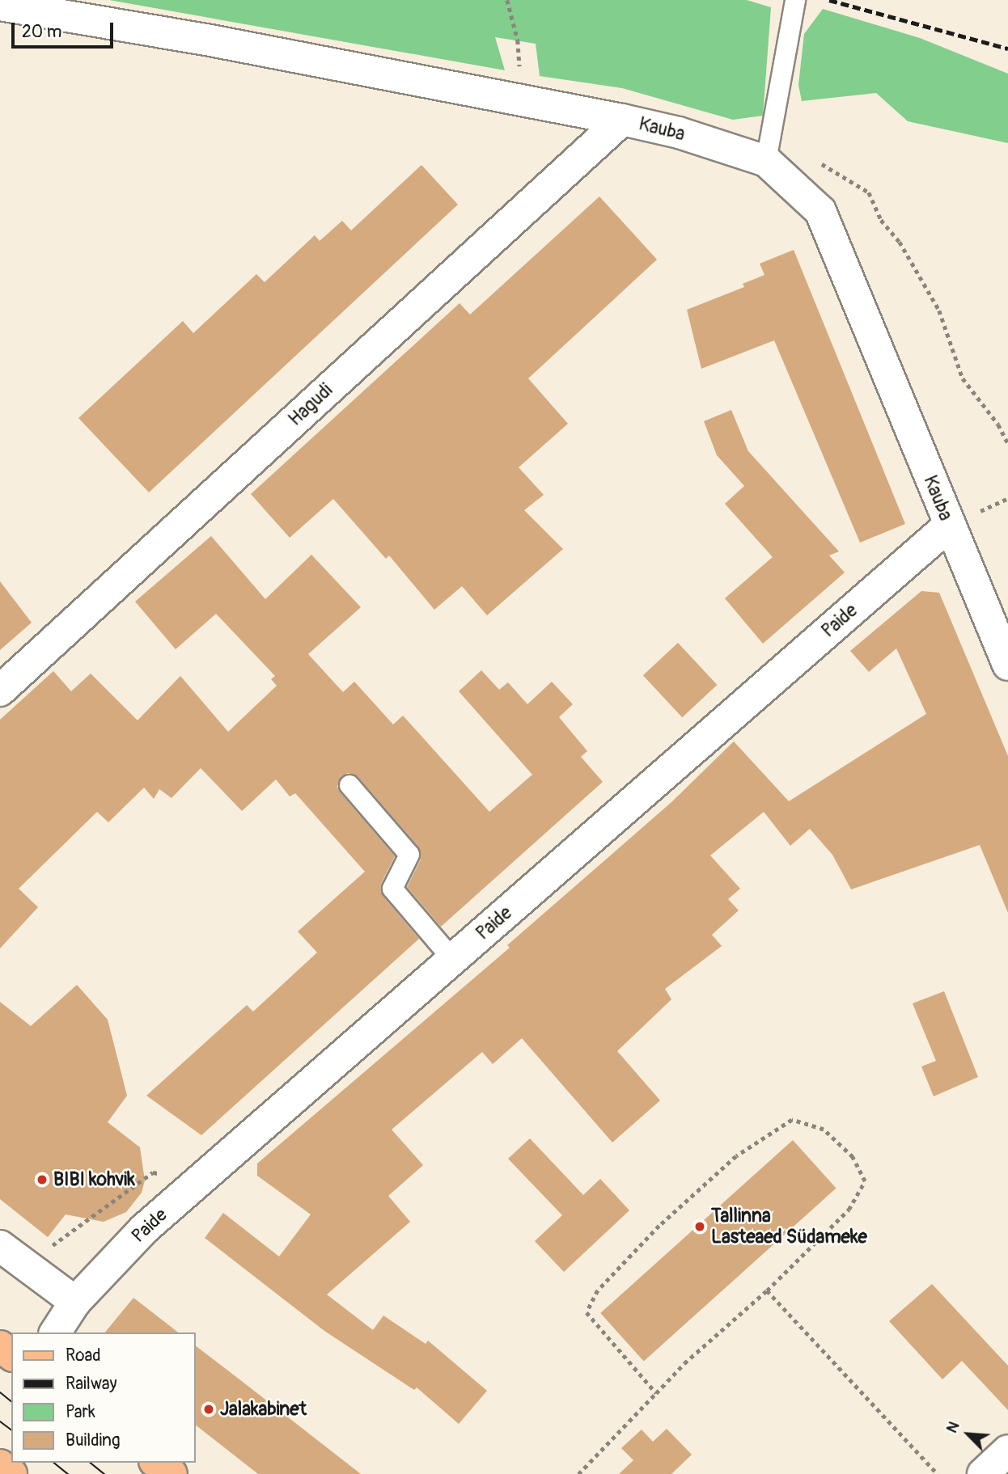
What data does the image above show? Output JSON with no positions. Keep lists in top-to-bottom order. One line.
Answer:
{"streets":{"street":["Kauba","Hagudi","Paide"]},"crossings":[["Kauba","Hagudi"],["Kauba","Paide"]],"places":["BIBI kohvik","Tallinna Lasteaed Südameke","Jalakabinet"],"legend":["Road","Railway","Park","Building"],"scale_bar":"20 m","north":"top left"}
